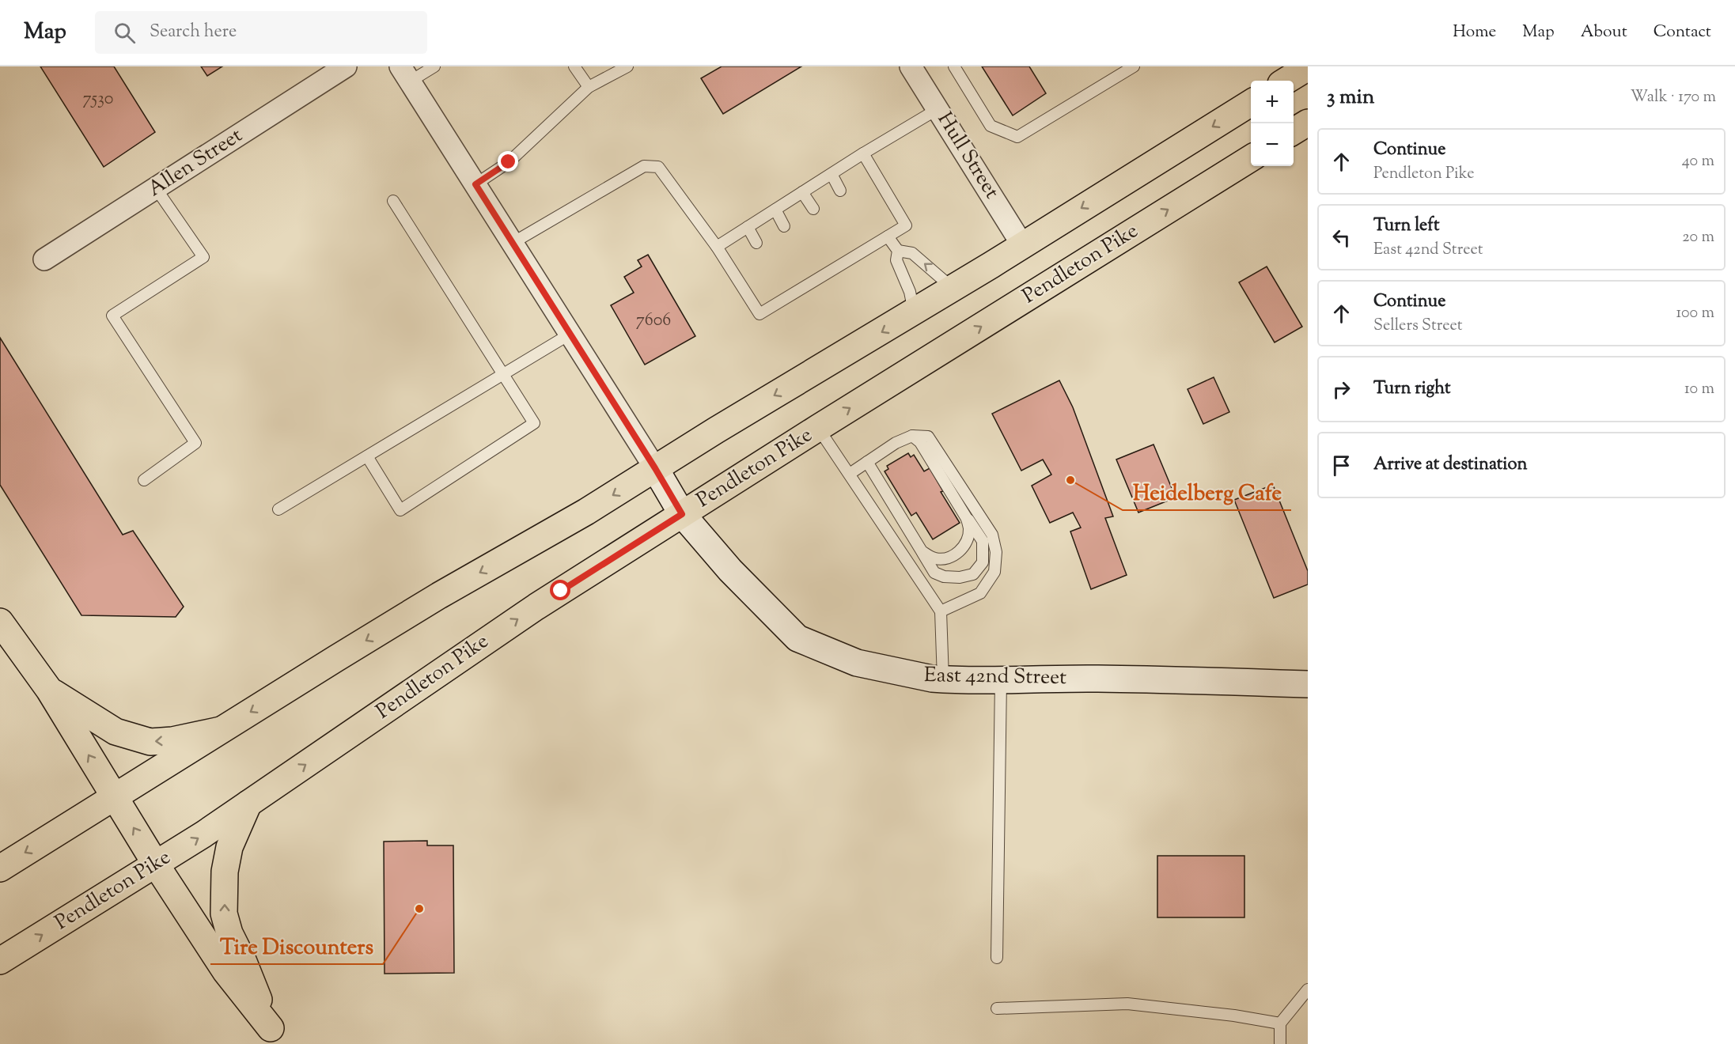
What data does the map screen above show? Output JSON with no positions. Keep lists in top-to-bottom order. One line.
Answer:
{"streets":{"main road":["Pendleton Pike"],"street":["Hull Street","Allen Street","East 42nd Street"]},"crossings":[["Pendleton Pike","East 42nd Street"]],"places":["Heidelberg Cafe","Tire Discounters"],"house_numbers":["7530","7606"],"page":{"header":"Map","search":"Search here","nav":["Home","Map","About","Contact"],"heading":["3 min","Walk · 170 m"],"map_buttons":["+","−"],"list":[["Continue","Pendleton Pike","40 m"],["Turn left","East 42nd Street","20 m"],["Continue","Sellers Street","100 m"],["Turn right","10 m"],"Arrive at destination"]}}
